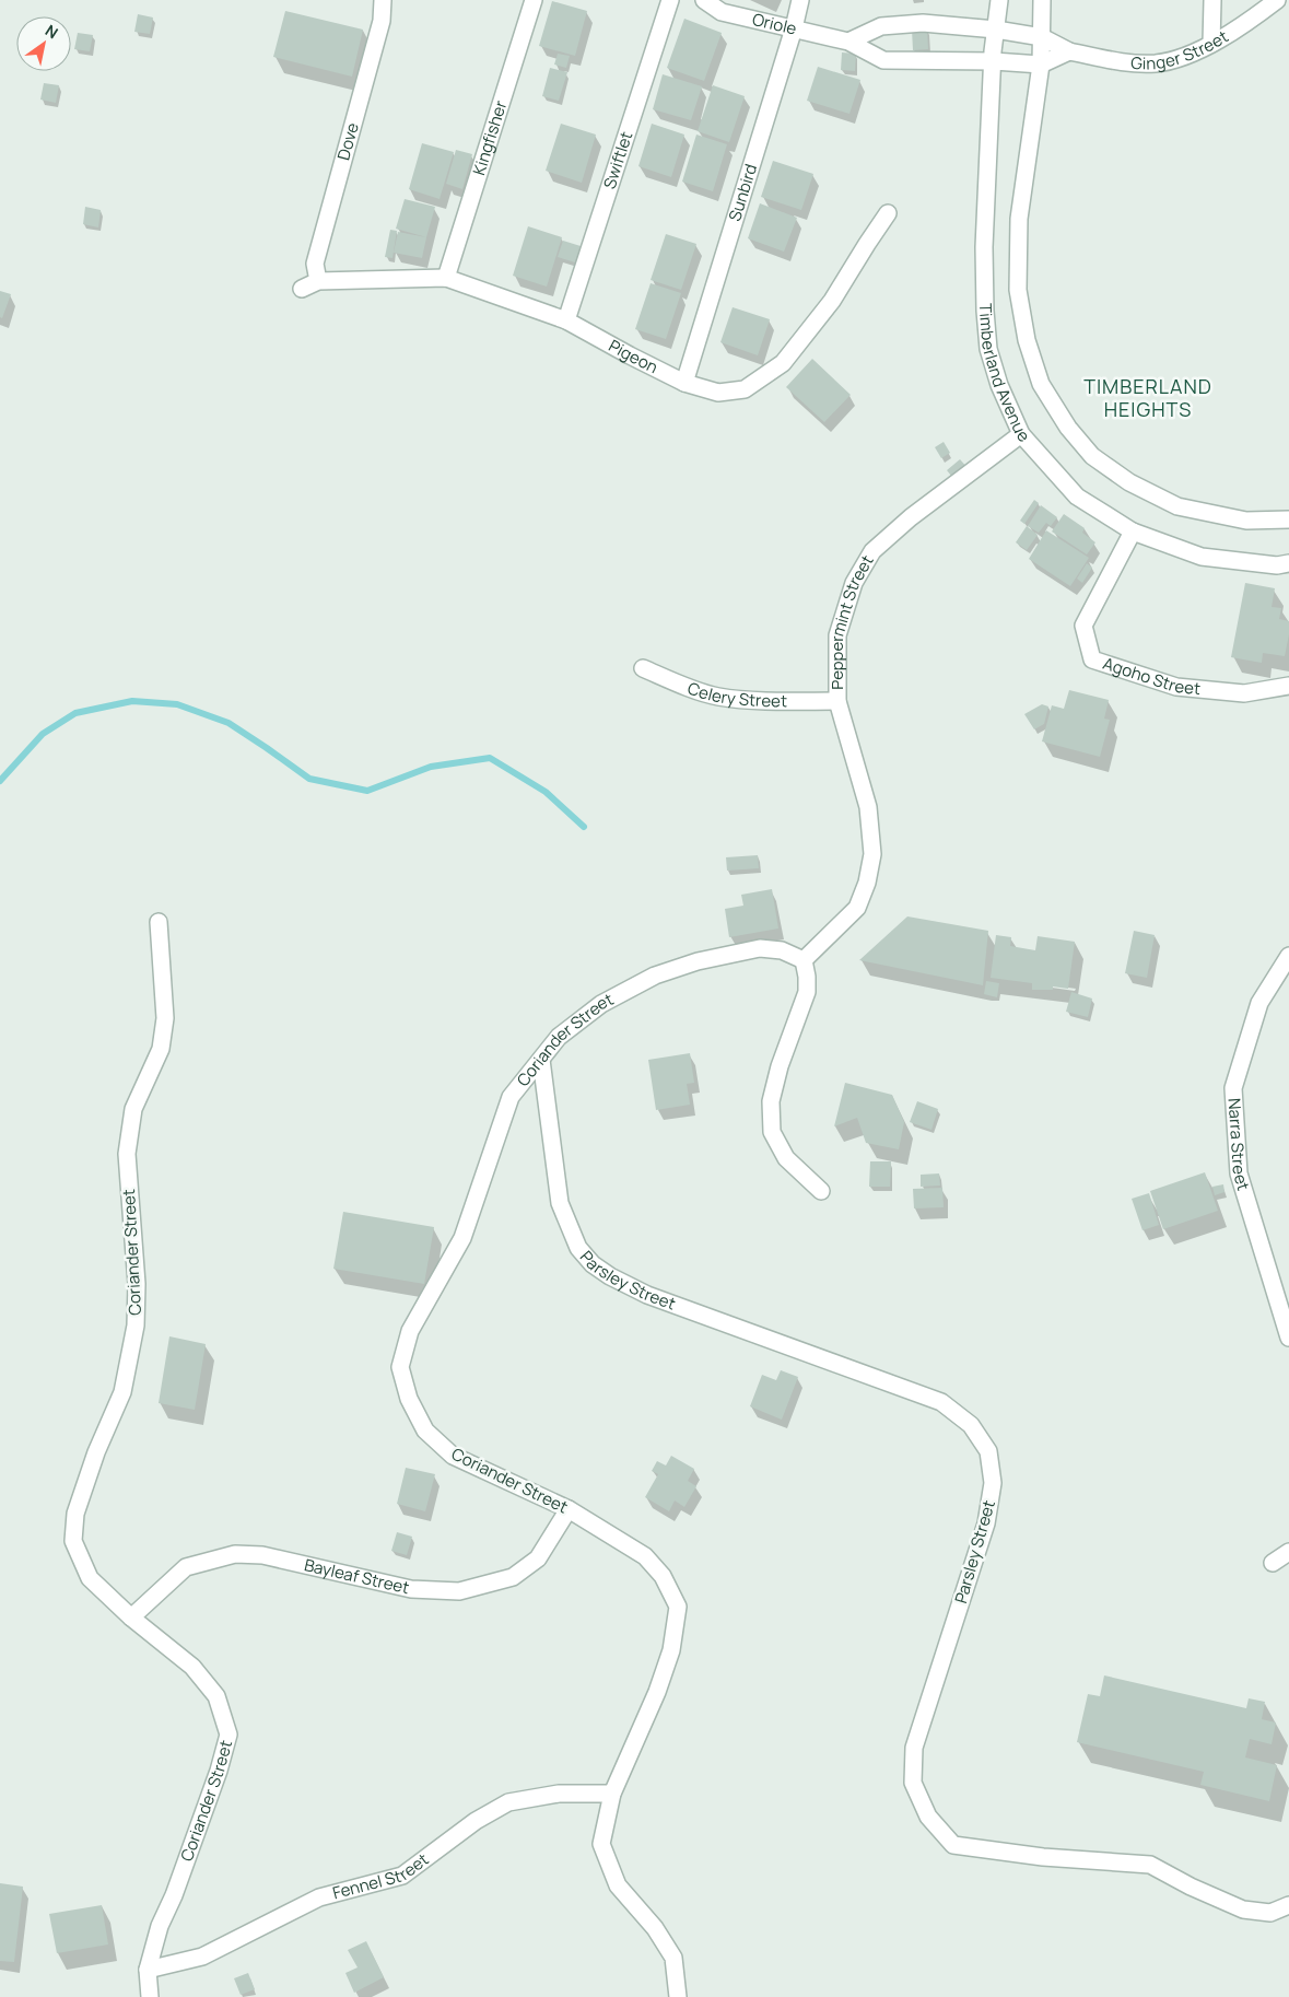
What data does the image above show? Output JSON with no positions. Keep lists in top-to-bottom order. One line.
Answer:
{"streets":{"street":["Oriole","Ginger Street","Kingfisher","Dove","Swiftlet","Sunbird","Pigeon","Timberland Avenue","Peppermint Street","Agoho Street","Celery Street","Coriander Street","Narra Street","Parsley Street","Bayleaf Street","Fennel Street"]},"crossings":[["Oriole","Ginger Street"],["Oriole","Sunbird"],["Oriole","Timberland Avenue"],["Ginger Street","Timberland Avenue"],["Kingfisher","Pigeon"],["Dove","Pigeon"],["Swiftlet","Pigeon"],["Sunbird","Pigeon"],["Timberland Avenue","Peppermint Street"],["Timberland Avenue","Agoho Street"],["Peppermint Street","Celery Street"],["Peppermint Street","Coriander Street"],["Coriander Street","Parsley Street"],["Coriander Street","Bayleaf Street"],["Coriander Street","Fennel Street"]],"districts":["TIMBERLAND HEIGHTS"],"north":"top right"}
